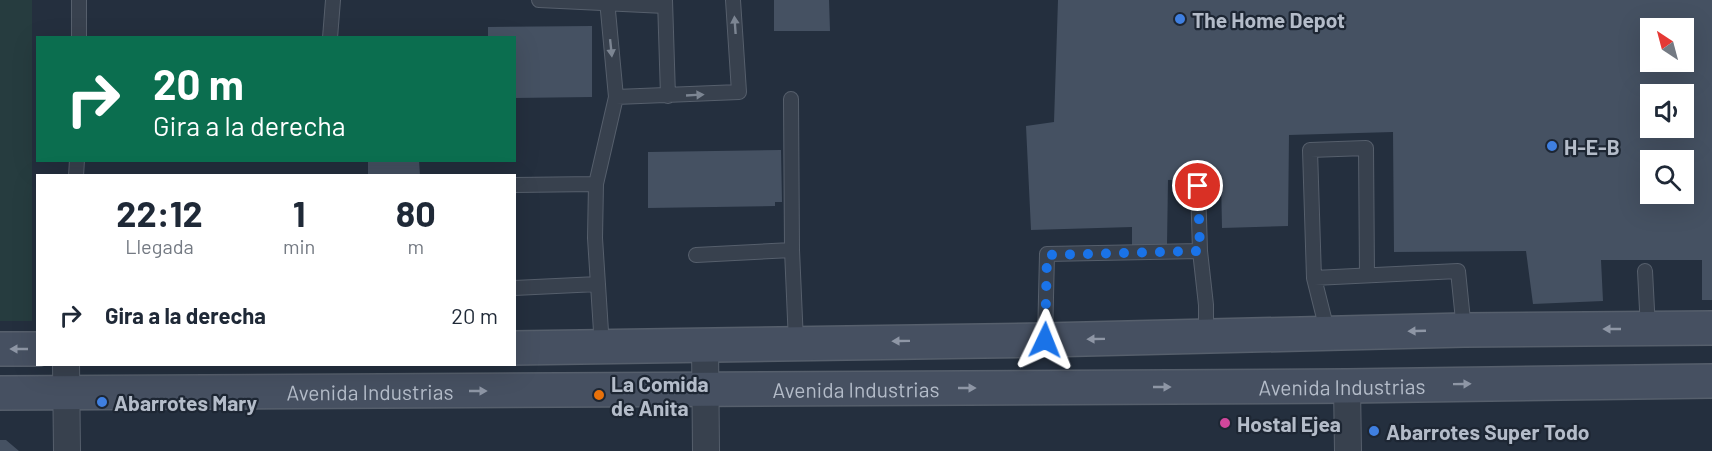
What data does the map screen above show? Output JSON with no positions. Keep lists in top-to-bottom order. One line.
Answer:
{"streets":{"main road":["Avenida Industrias"]},"places":["The Home Depot","H-E-B","La Comida de Anita","Abarrotes Mary","Hostal Ejea","Abarrotes Super Todo"],"north":"top left","page":{"turn":["20 m","Gira a la derecha"],"eta":["22:12","Llegada","1","min","80","m"],"list":[{"name":"Gira a la derecha","value":"20 m"}]}}
